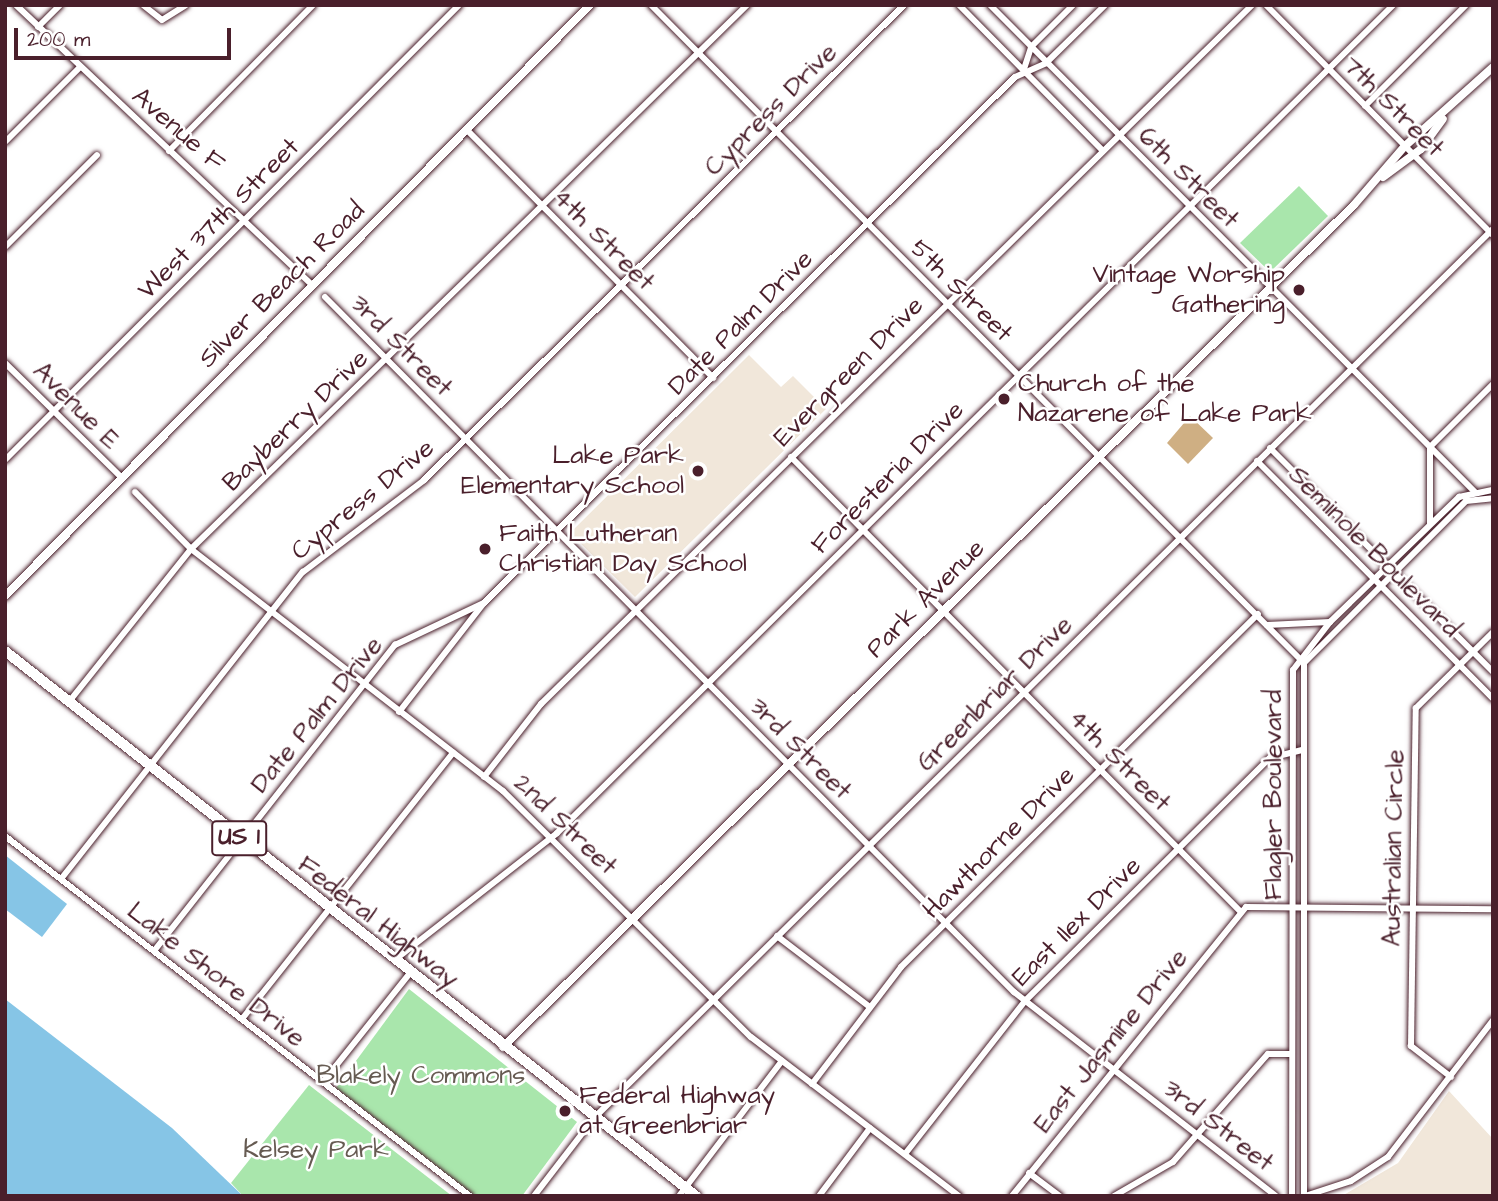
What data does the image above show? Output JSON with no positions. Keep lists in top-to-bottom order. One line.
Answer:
{"streets":{"main road":["US 1","Federal Highway"],"street":["7th Street","Cypress Drive","Avenue F","6th Street","West 37th Street","4th Street","Silver Beach Road","5th Street","Date Palm Drive","3rd Street","Evergreen Drive","Avenue E","Bayberry Drive","Foresteria Drive","Seminole Boulevard","Park Avenue","Greenbriar Drive","Flagler Boulevard","2nd Street","Hawthorne Drive","Australian Circle","East Ilex Drive","Lake Shore Drive","East Jasmine Drive"]},"crossings":[["7th Street","Foresteria Drive"],["7th Street","Park Avenue"],["7th Street","Greenbriar Drive"],["Cypress Drive","4th Street"],["Cypress Drive","5th Street"],["Cypress Drive","3rd Street"],["Cypress Drive","2nd Street"],["Cypress Drive","Federal Highway"],["Cypress Drive","Lake Shore Drive"],["Avenue F","West 37th Street"],["Avenue F","Silver Beach Road"],["6th Street","Date Palm Drive"],["6th Street","Evergreen Drive"],["6th Street","Foresteria Drive"],["6th Street","Park Avenue"],["6th Street","Greenbriar Drive"],["6th Street","Flagler Boulevard"],["West 37th Street","Avenue E"],["4th Street","Silver Beach Road"],["4th Street","Date Palm Drive"],["4th Street","Evergreen Drive"],["4th Street","Bayberry Drive"],["4th Street","Foresteria Drive"],["4th Street","Park Avenue"],["4th Street","Greenbriar Drive"],["4th Street","Hawthorne Drive"],["4th Street","East Ilex Drive"],["4th Street","East Jasmine Drive"],["Silver Beach Road","Avenue E"],["5th Street","Date Palm Drive"],["5th Street","Evergreen Drive"],["5th Street","Bayberry Drive"],["5th Street","Foresteria Drive"],["5th Street","Park Avenue"],["5th Street","Greenbriar Drive"],["5th Street","Flagler Boulevard"],["5th Street","Hawthorne Drive"],["Date Palm Drive","3rd Street"],["Date Palm Drive","2nd Street"],["Date Palm Drive","Federal Highway"],["Date Palm Drive","Lake Shore Drive"],["3rd Street","Evergreen Drive"],["3rd Street","Bayberry Drive"],["3rd Street","Foresteria Drive"],["3rd Street","Park Avenue"],["3rd Street","Greenbriar Drive"],["3rd Street","Hawthorne Drive"],["3rd Street","East Ilex Drive"],["3rd Street","East Jasmine Drive"],["Evergreen Drive","2nd Street"],["Bayberry Drive","2nd Street"],["Bayberry Drive","Federal Highway"],["Foresteria Drive","2nd Street"],["Foresteria Drive","Federal Highway"],["Seminole Boulevard","Greenbriar Drive"],["Seminole Boulevard","Flagler Boulevard"],["Seminole Boulevard","Australian Circle"],["Park Avenue","2nd Street"],["Park Avenue","Federal Highway"],["Greenbriar Drive","2nd Street"],["Greenbriar Drive","Federal Highway"],["Flagler Boulevard","East Ilex Drive"],["2nd Street","Hawthorne Drive"],["2nd Street","East Ilex Drive"]],"parks":["Blakely Commons","Kelsey Park"],"places":["Vintage Worship Gathering","Church of the Nazarene of Lake Park","Lake Park Elementary School","Faith Lutheran Christian Day School","Federal Highway at Greenbriar"],"scale_bar":"200 m"}
